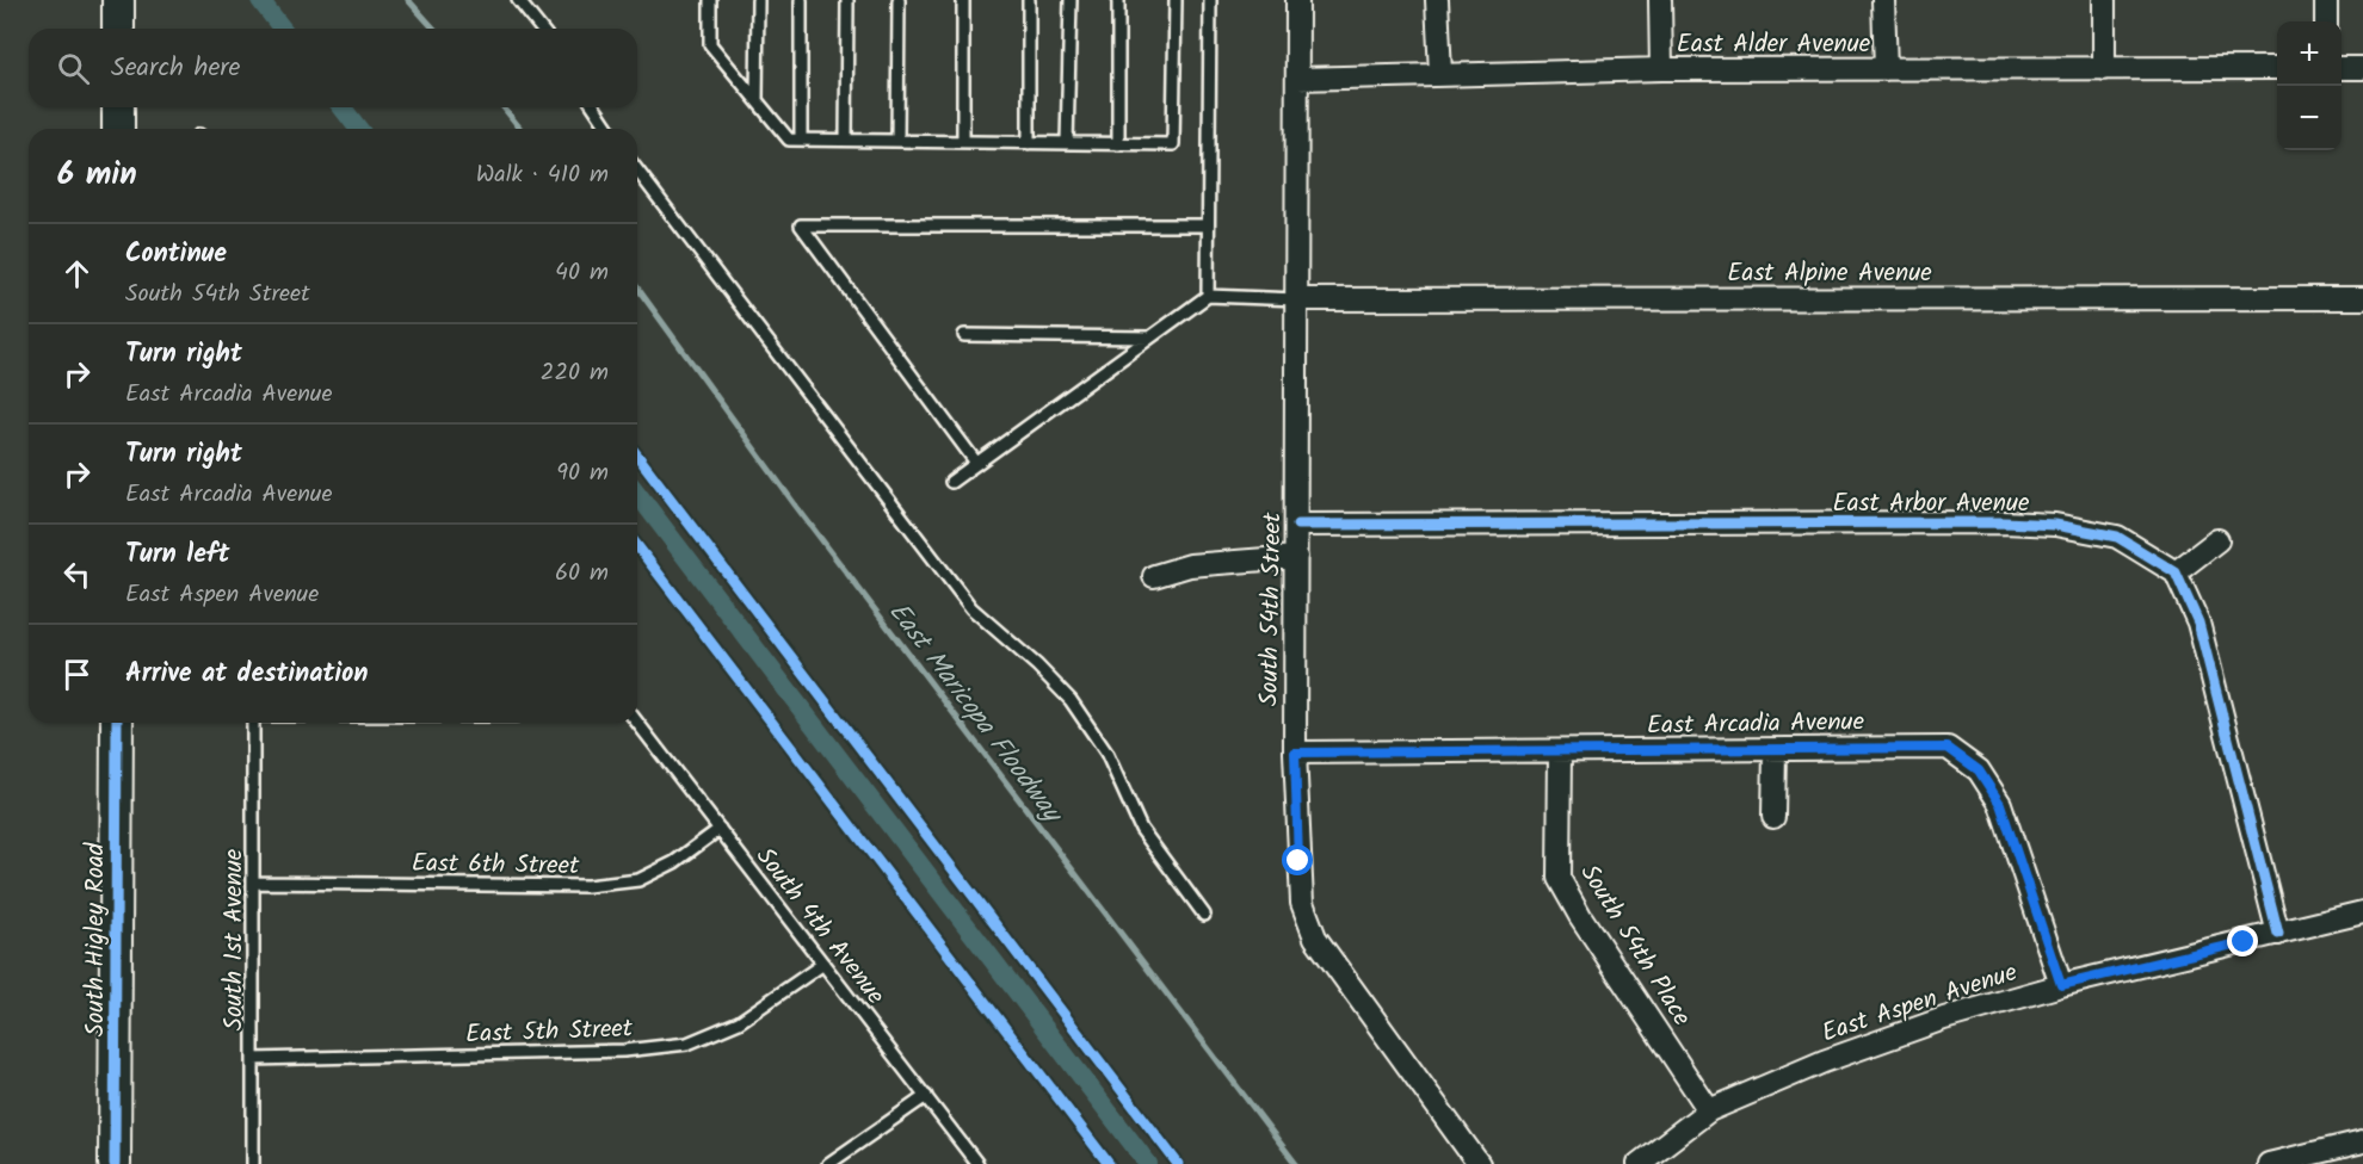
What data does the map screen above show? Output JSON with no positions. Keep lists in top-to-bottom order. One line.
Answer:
{"streets":{"main road":["South Higley Road"],"street":["East Alder Avenue","East Alpine Avenue","East Arbor Avenue","South 54th Street","East Arcadia Avenue","South 54th Place","East Aspen Avenue"],"lane":["East 6th Street","South 4th Avenue","South 1st Avenue","East 5th Street"]},"crossings":[["East Alder Avenue","South 54th Street"],["East Alpine Avenue","South 54th Street"],["East Arbor Avenue","South 54th Street"],["South 54th Street","East Arcadia Avenue"],["East Arcadia Avenue","South 54th Place"],["East Arcadia Avenue","East Aspen Avenue"],["East 6th Street","South 4th Avenue"],["East 6th Street","South 1st Avenue"],["South 4th Avenue","East 5th Street"],["South 1st Avenue","East 5th Street"],["South 54th Place","East Aspen Avenue"]],"water":["East Maricopa Floodway"],"page":{"map_buttons":["+","−"],"search":"Search here","heading":["6 min","Walk · 410 m"],"list":[["Continue","South 54th Street","40 m"],["Turn right","East Arcadia Avenue","220 m"],["Turn right","East Arcadia Avenue","90 m"],["Turn left","East Aspen Avenue","60 m"],"Arrive at destination"]}}
